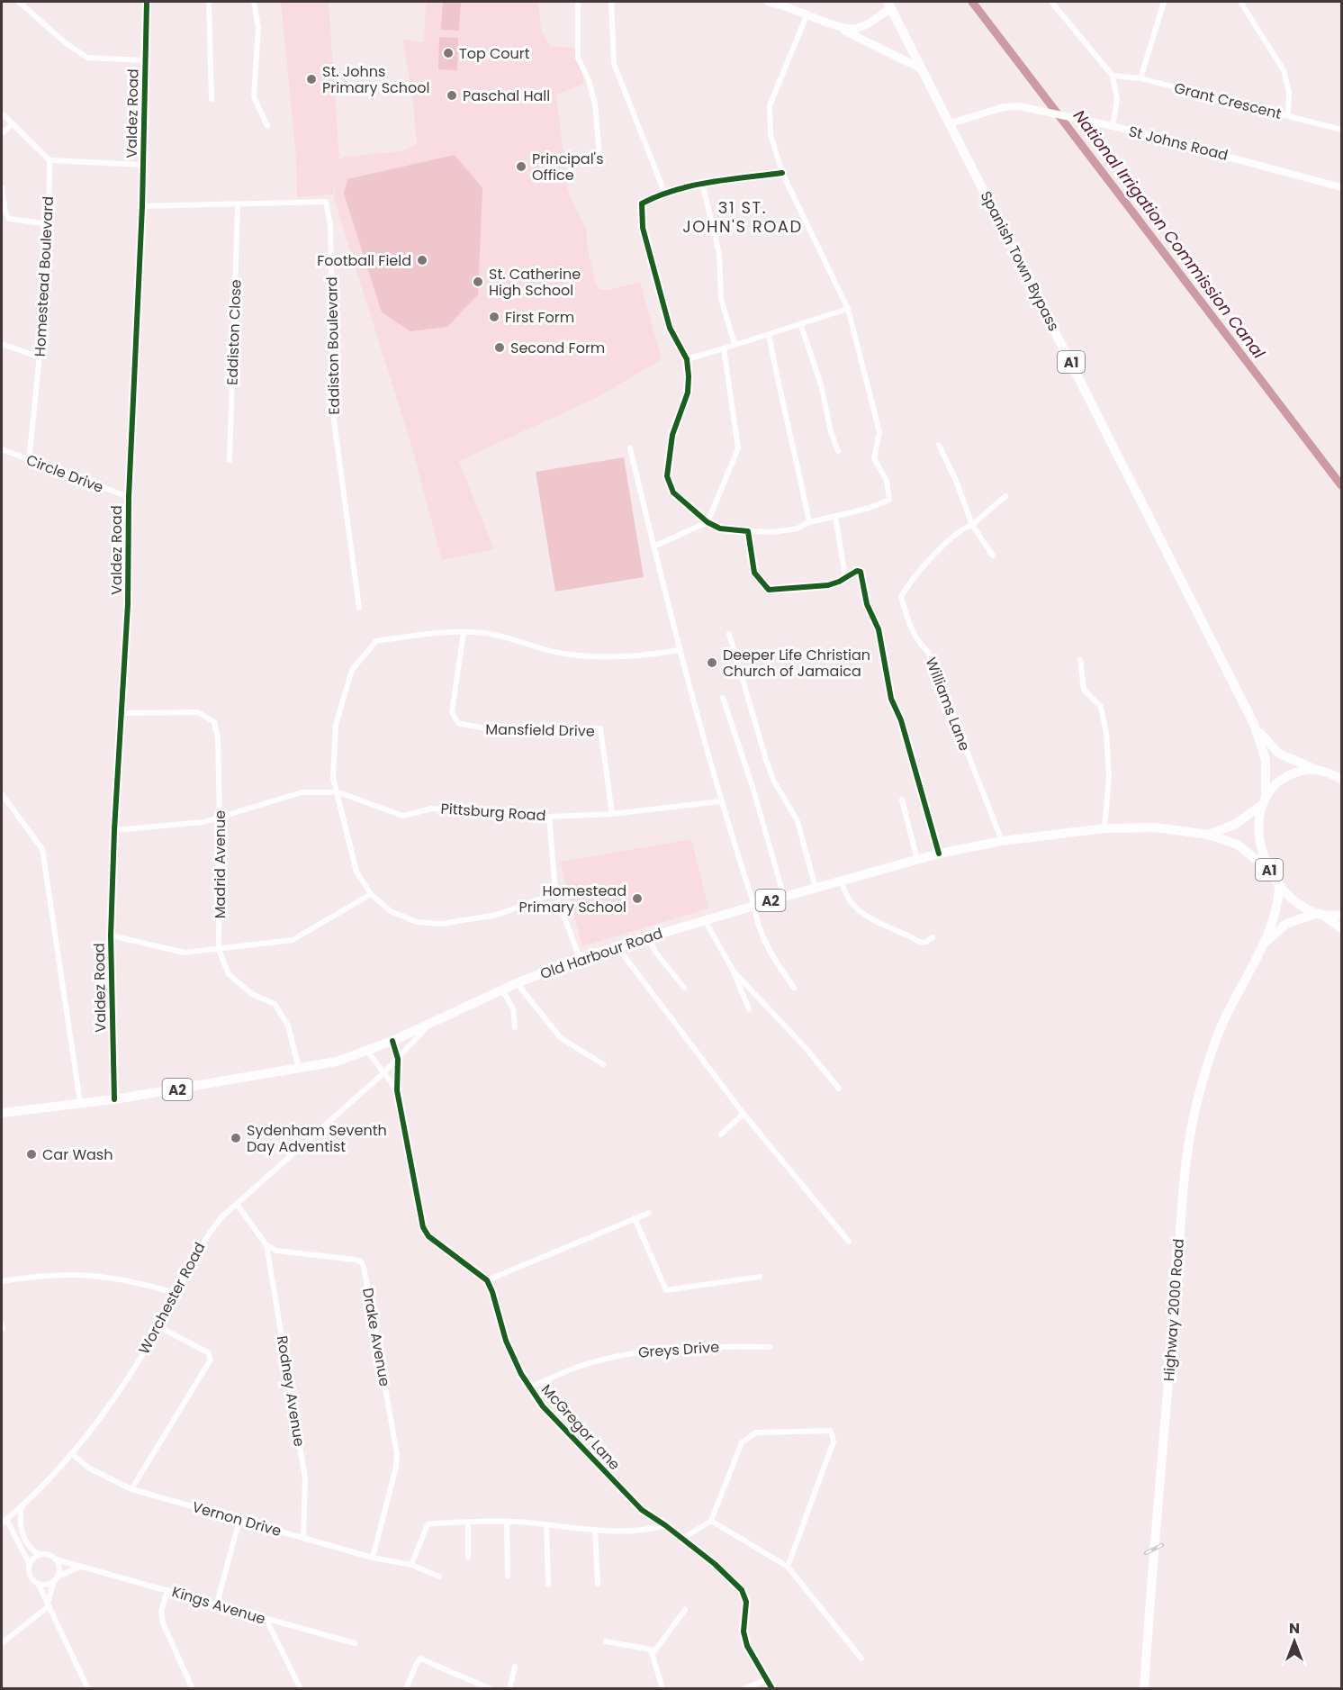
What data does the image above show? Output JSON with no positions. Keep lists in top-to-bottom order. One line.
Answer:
{"streets":{"main road":["Spanish Town Bypass","A1","A2","Old Harbour Road","Highway 2000 Road"],"street":["Grant Crescent","Valdez Road","St Johns Road","Homestead Boulevard","Eddiston Close","Eddiston Boulevard","Circle Drive","Williams Lane","Mansfield Drive","Pittsburg Road","Madrid Avenue","Worchester Road","Drake Avenue","Greys Drive","Rodney Avenue","McGregor Lane","Vernon Drive","Kings Avenue"]},"crossings":[["Valdez Road","Eddiston Boulevard"],["Valdez Road","Circle Drive"],["Valdez Road","Pittsburg Road"],["Valdez Road","Madrid Avenue"],["Valdez Road","Old Harbour Road"],["St Johns Road","Spanish Town Bypass"],["Spanish Town Bypass","A1"],["Homestead Boulevard","Circle Drive"],["Eddiston Close","Eddiston Boulevard"],["A1","Old Harbour Road"],["A1","Highway 2000 Road"],["Williams Lane","Old Harbour Road"],["Mansfield Drive","Pittsburg Road"],["Pittsburg Road","Madrid Avenue"],["Madrid Avenue","Old Harbour Road"],["Old Harbour Road","Worchester Road"],["Worchester Road","Vernon Drive"],["Drake Avenue","Rodney Avenue"],["Drake Avenue","Vernon Drive"],["Greys Drive","McGregor Lane"],["Rodney Avenue","Vernon Drive"]],"districts":["31 ST. JOHN'S ROAD"],"water":["National Irrigation Commission Canal"],"places":["Top Court","St. Johns Primary School","Paschal Hall","Principal's Office","Football Field","St. Catherine High School","First Form","Second Form","Deeper Life Christian Church of Jamaica","Homestead Primary School","Sydenham Seventh Day Adventist","Car Wash"],"north":"top"}
